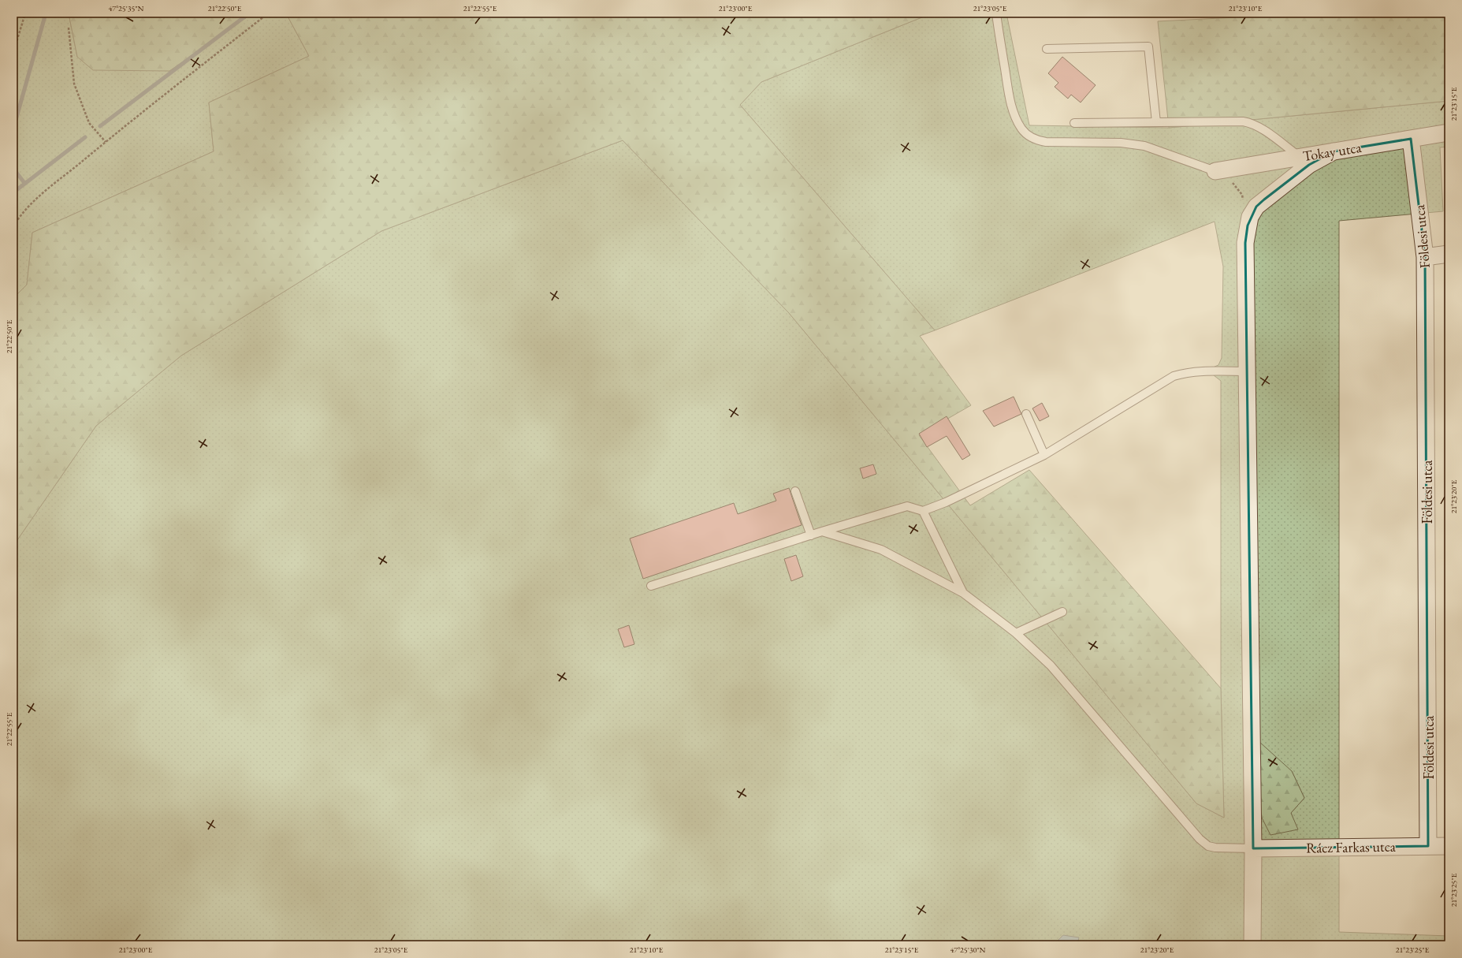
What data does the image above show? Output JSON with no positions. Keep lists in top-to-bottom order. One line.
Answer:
{"streets":{"street":["Tokay utca","Földesi utca","Rácz Farkas utca"]},"crossings":[["Tokay utca","Földesi utca"],["Földesi utca","Rácz Farkas utca"]],"coordinates":["47°25'35\"N","21°22'50\"E","21°22'55\"E","21°23'00\"E","21°23'05\"E","21°23'10\"E","21°23'15\"E","21°23'20\"E","21°23'25\"E","47°25'30\"N"]}
